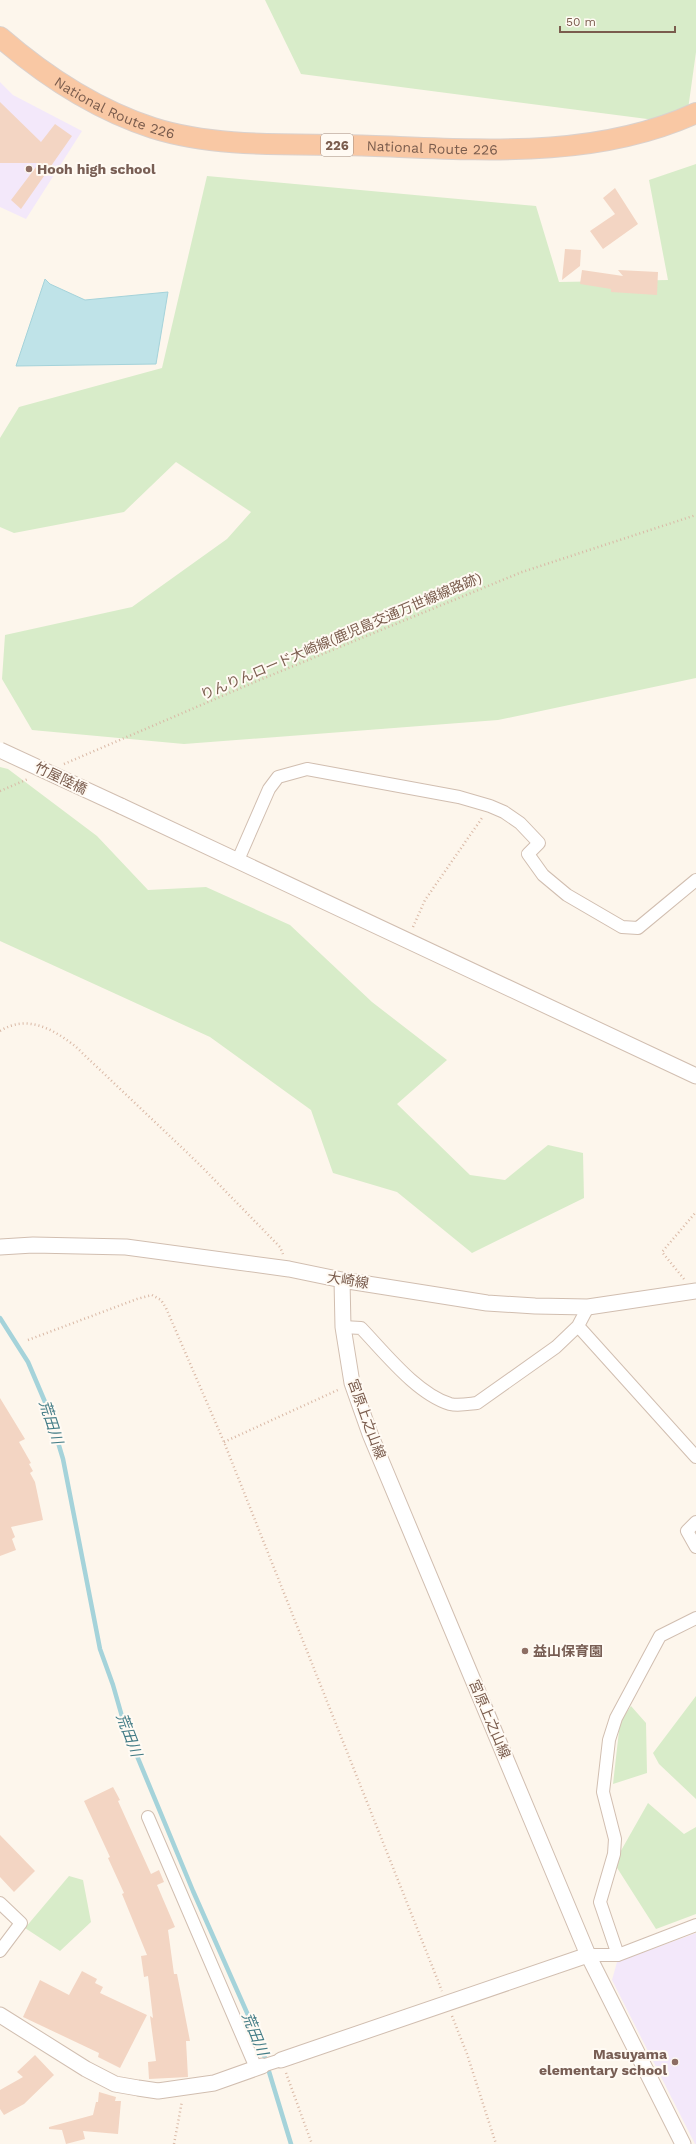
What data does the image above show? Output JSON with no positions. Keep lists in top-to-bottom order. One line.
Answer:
{"streets":{"highway":["National Route 226","226"],"street":["竹屋陸橋","大崎線","宮原上之山線"],"path":["りんりんロード大崎線(鹿児島交通万世線線路跡)"]},"crossings":[["大崎線","宮原上之山線"]],"water":["荒田川"],"places":["Hooh high school","益山保育園","Masuyama elementary school"],"scale_bar":"50 m"}
